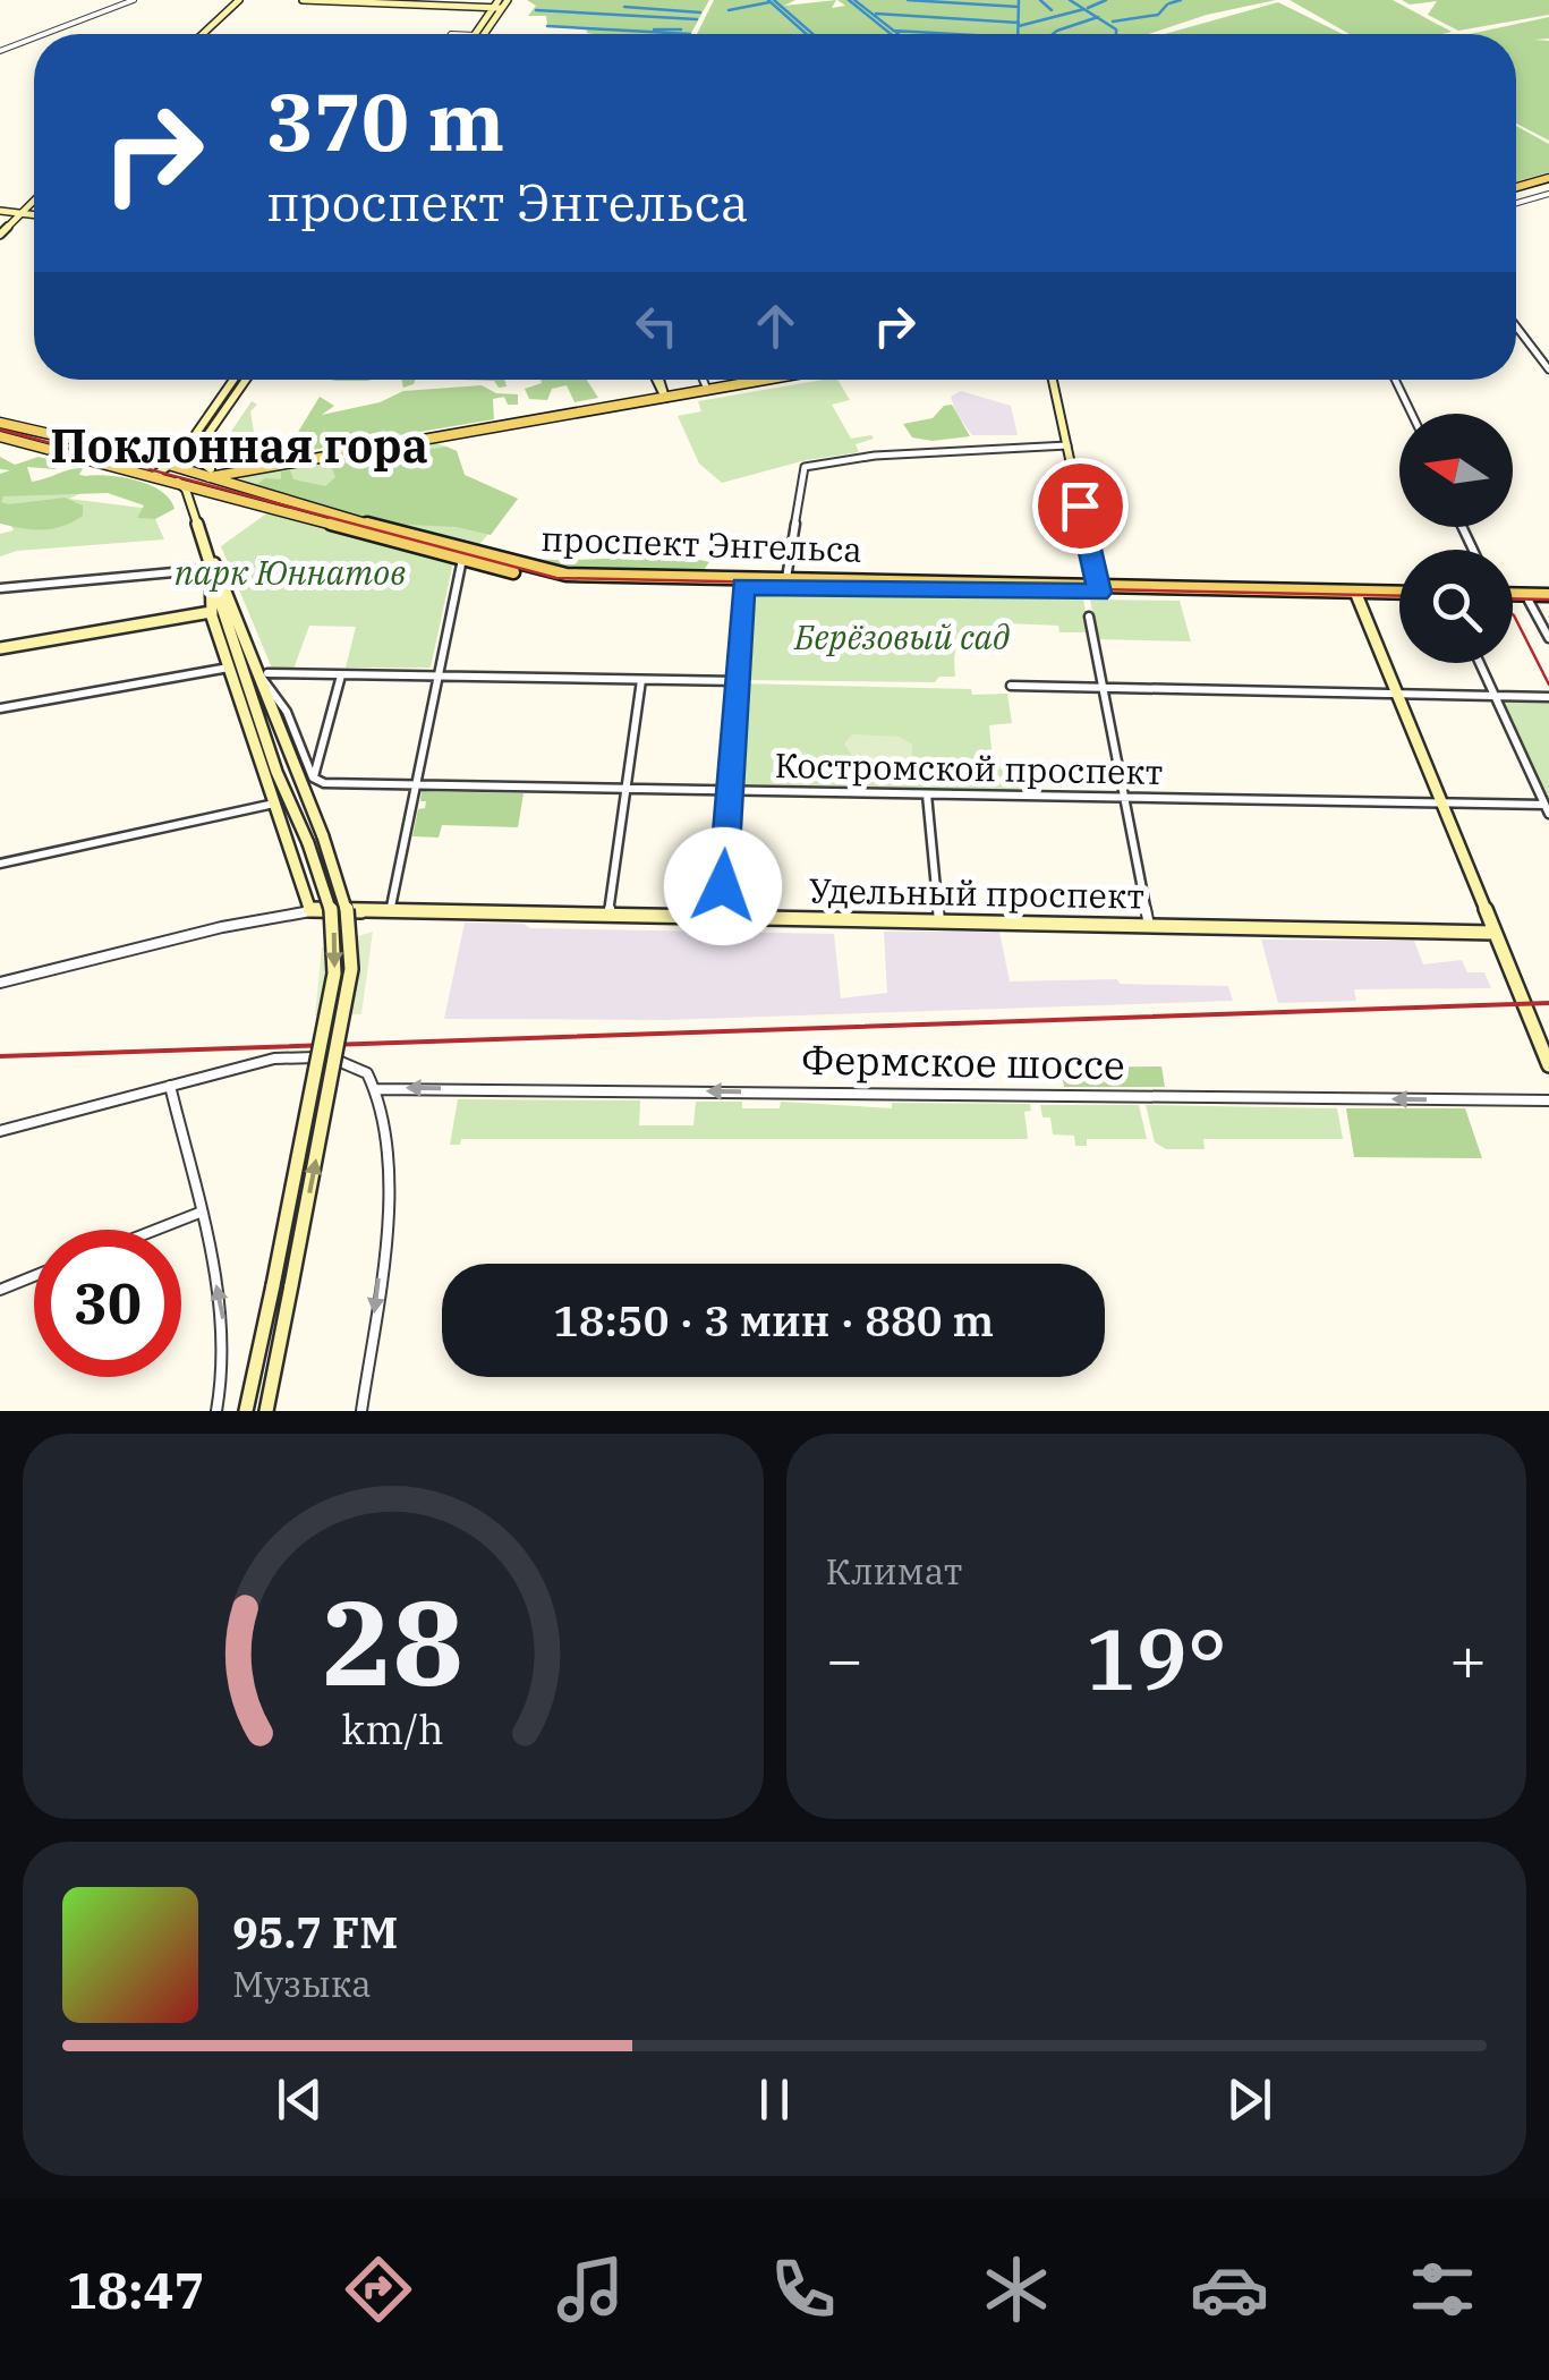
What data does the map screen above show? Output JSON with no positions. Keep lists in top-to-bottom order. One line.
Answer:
{"streets":{"main road":["проспект Энгельса"],"street":["Костромской проспект","Удельный проспект","Фермское шоссе"]},"one_way":["Фермское шоссе"],"districts":["Поклонная гора"],"parks":["парк Юннатов","Берёзовый сад"],"north":"left","page":{"turn":["370 m","проспект Энгельса"],"limit":"30","trip":"18:50 · 3 мин · 880 m","tile":"Климат","heat":["−","19°","+"],"song":["95.7 FM","Музыка"],"tabs":"18:47","gauge":["28","km/h"]}}
